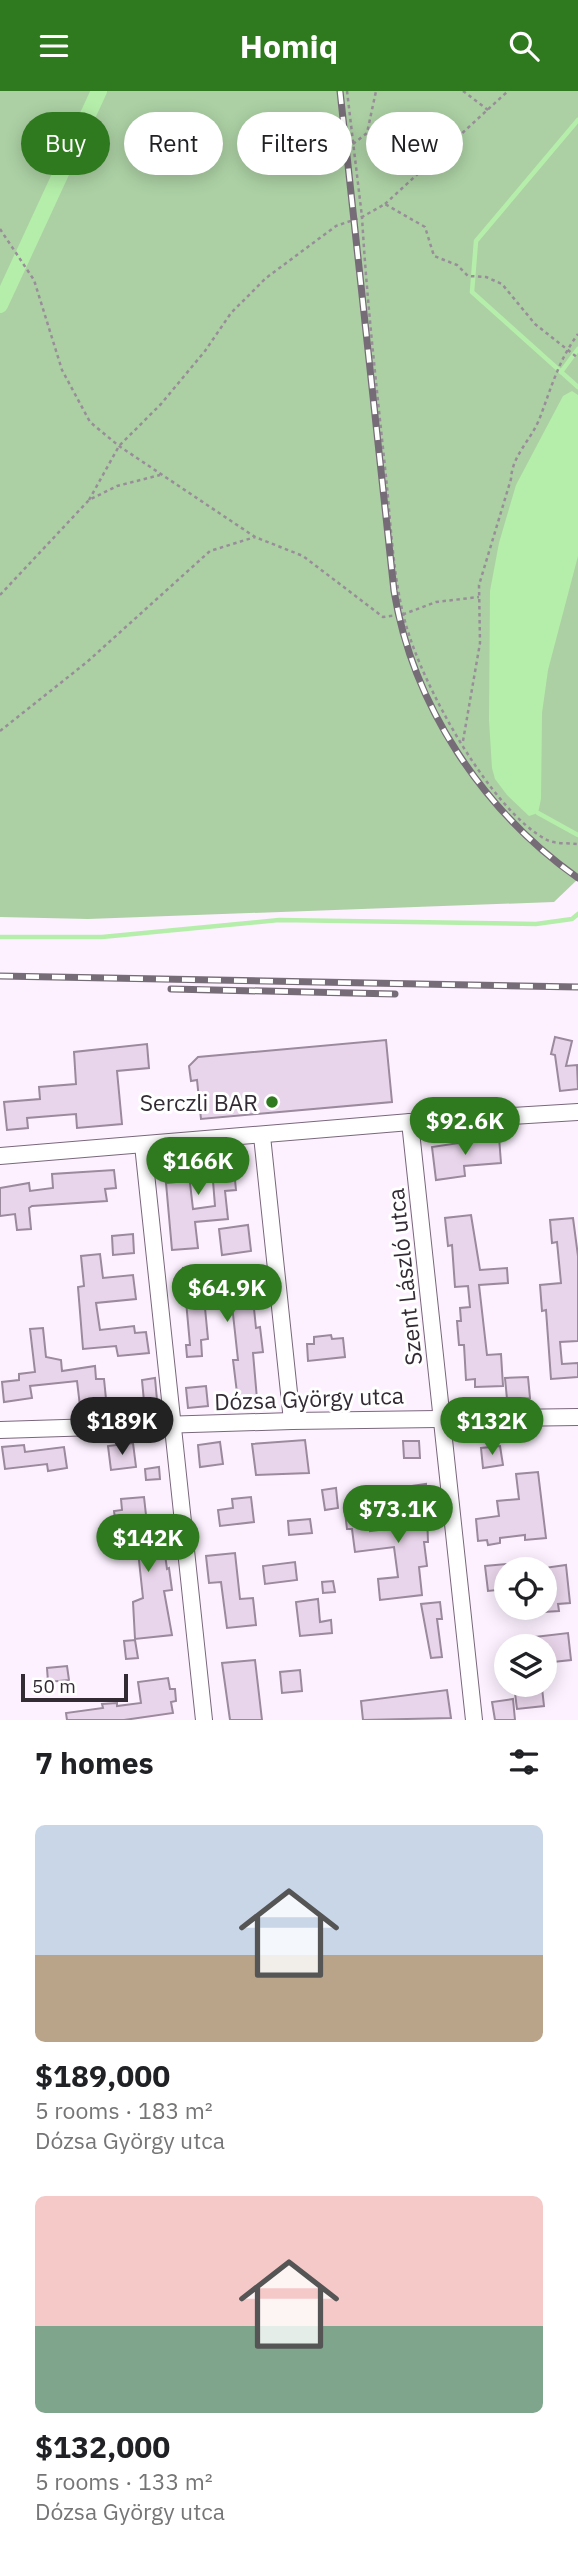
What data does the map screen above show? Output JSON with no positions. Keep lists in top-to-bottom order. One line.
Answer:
{"streets":{"street":["Szent László utca","Dózsa György utca"]},"crossings":[["Szent László utca","Dózsa György utca"]],"places":["Serczli BAR"],"scale_bar":"50 m","page":{"header":"Homiq","chip":["Buy","Rent","Filters","New"],"price":["$92.6K","$166K","$64.9K","$189K","$132K","$73.1K","$142K"],"scale":"50 m","heading":"7 homes","list":[{"name":"$189,000","note":"5 rooms · 183 m² · Dózsa György utca"},{"name":"$132,000","note":"5 rooms · 133 m² · Dózsa György utca"}]}}
